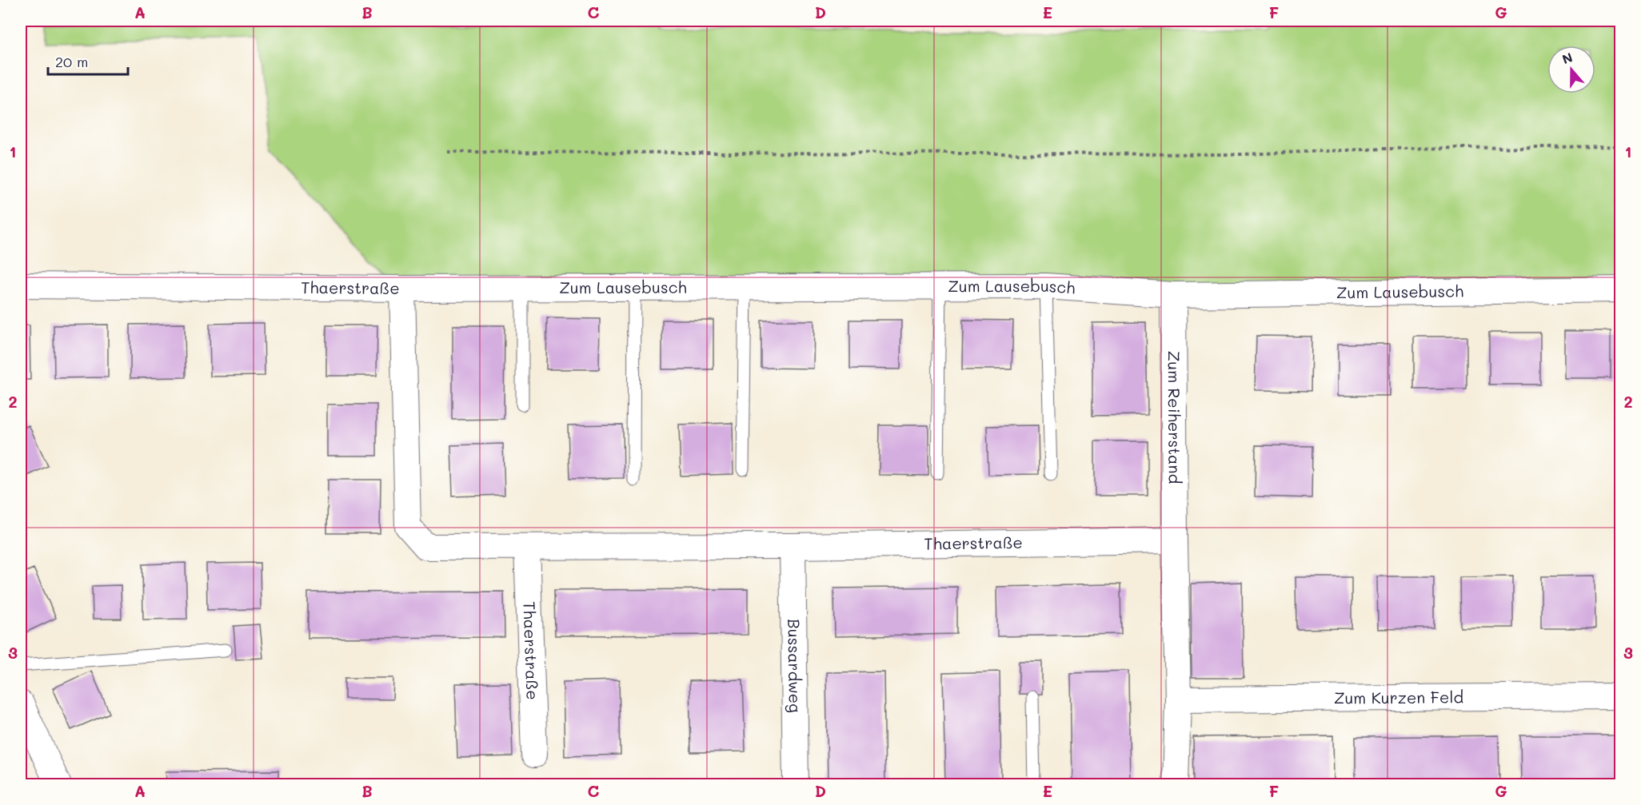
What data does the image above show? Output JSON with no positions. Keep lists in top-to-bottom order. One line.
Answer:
{"streets":{"street":["Zum Lausebusch","Thaerstraße","Zum Reiherstand","Bussardweg","Zum Kurzen Feld"]},"crossings":[["Zum Lausebusch","Thaerstraße"],["Zum Lausebusch","Zum Reiherstand"],["Thaerstraße","Zum Reiherstand"],["Thaerstraße","Bussardweg"]],"scale_bar":"20 m","north":"top","grid":{"columns":["A","B","C","D","E","F","G"],"rows":["1","2","3"]}}
